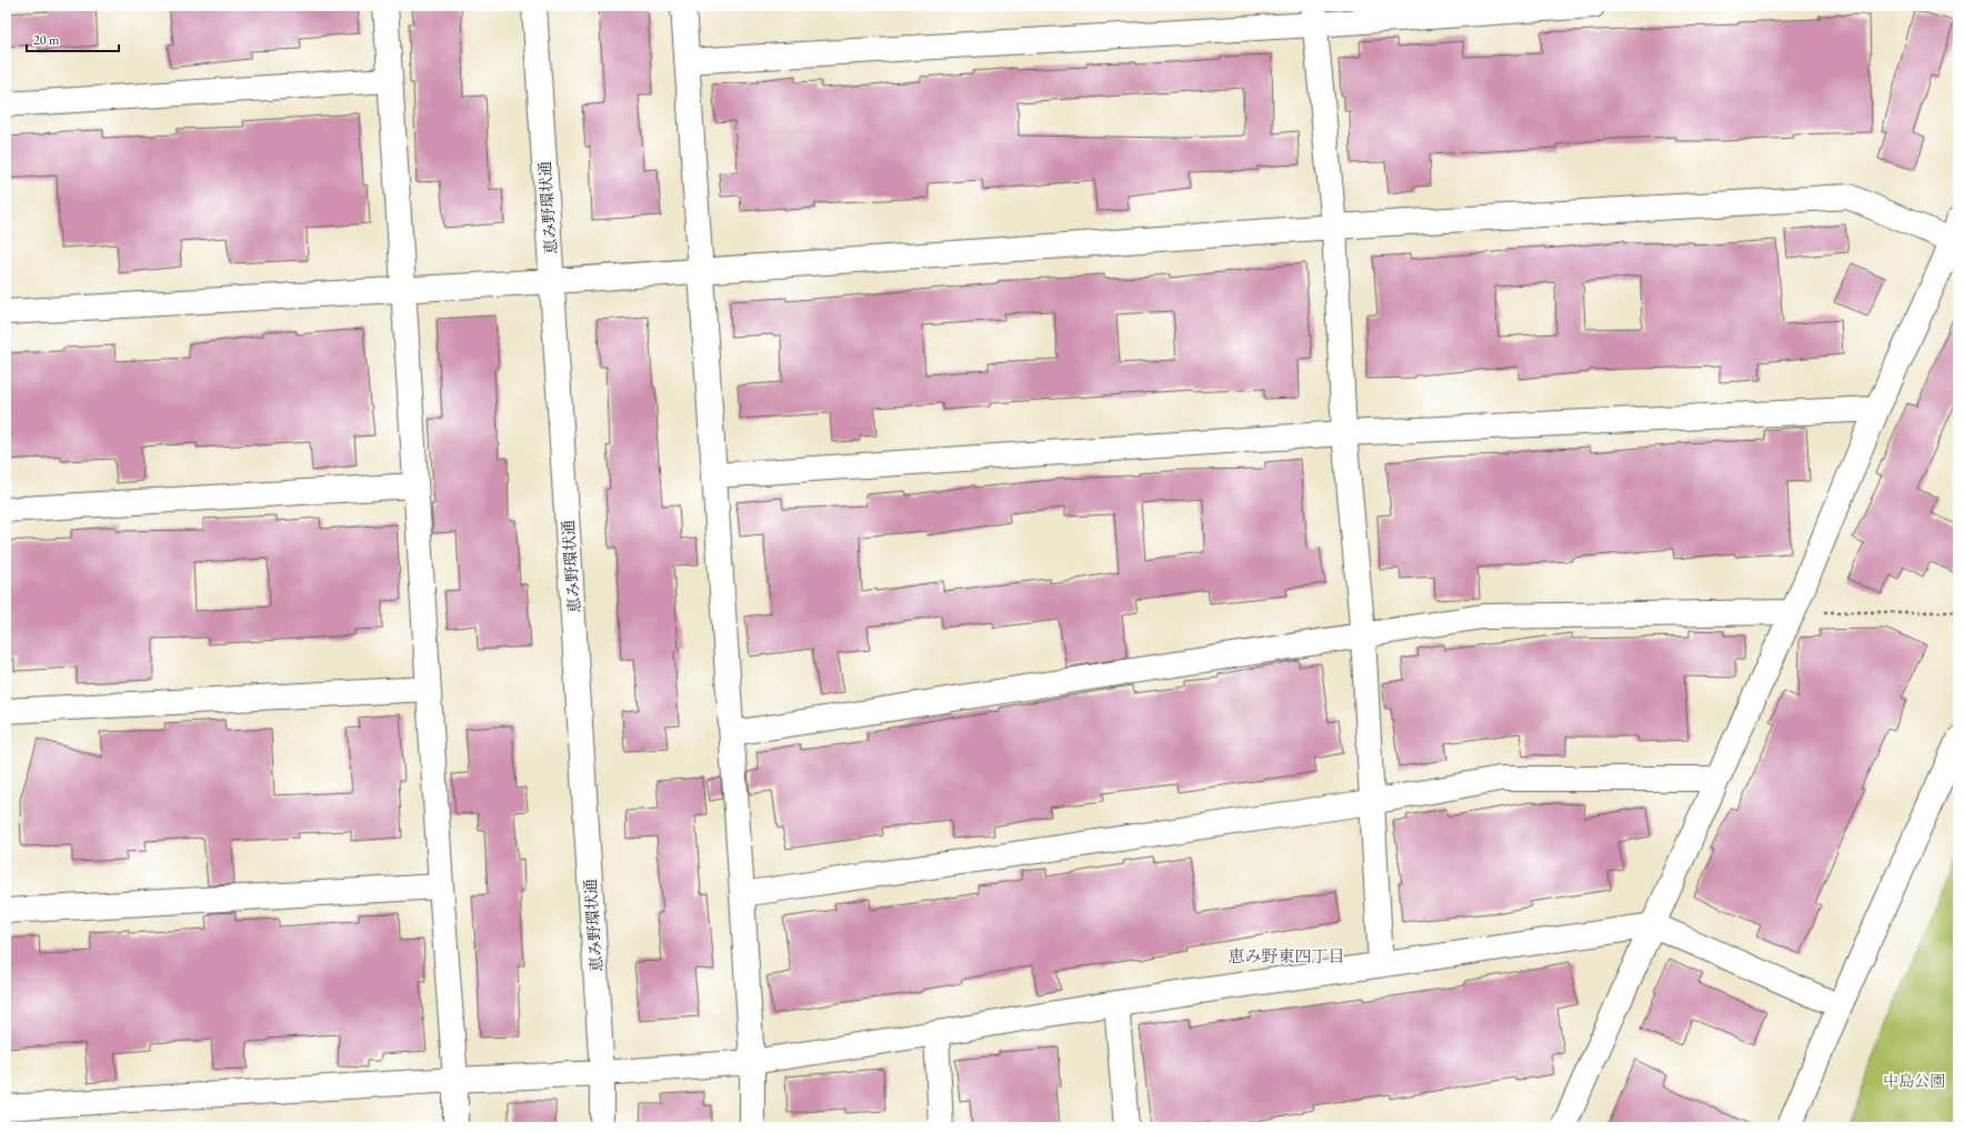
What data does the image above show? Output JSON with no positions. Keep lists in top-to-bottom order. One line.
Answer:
{"streets":{"street":["恵み野環状通"]},"districts":["恵み野東四丁目"],"parks":["中島公園"],"scale_bar":"20 m"}
